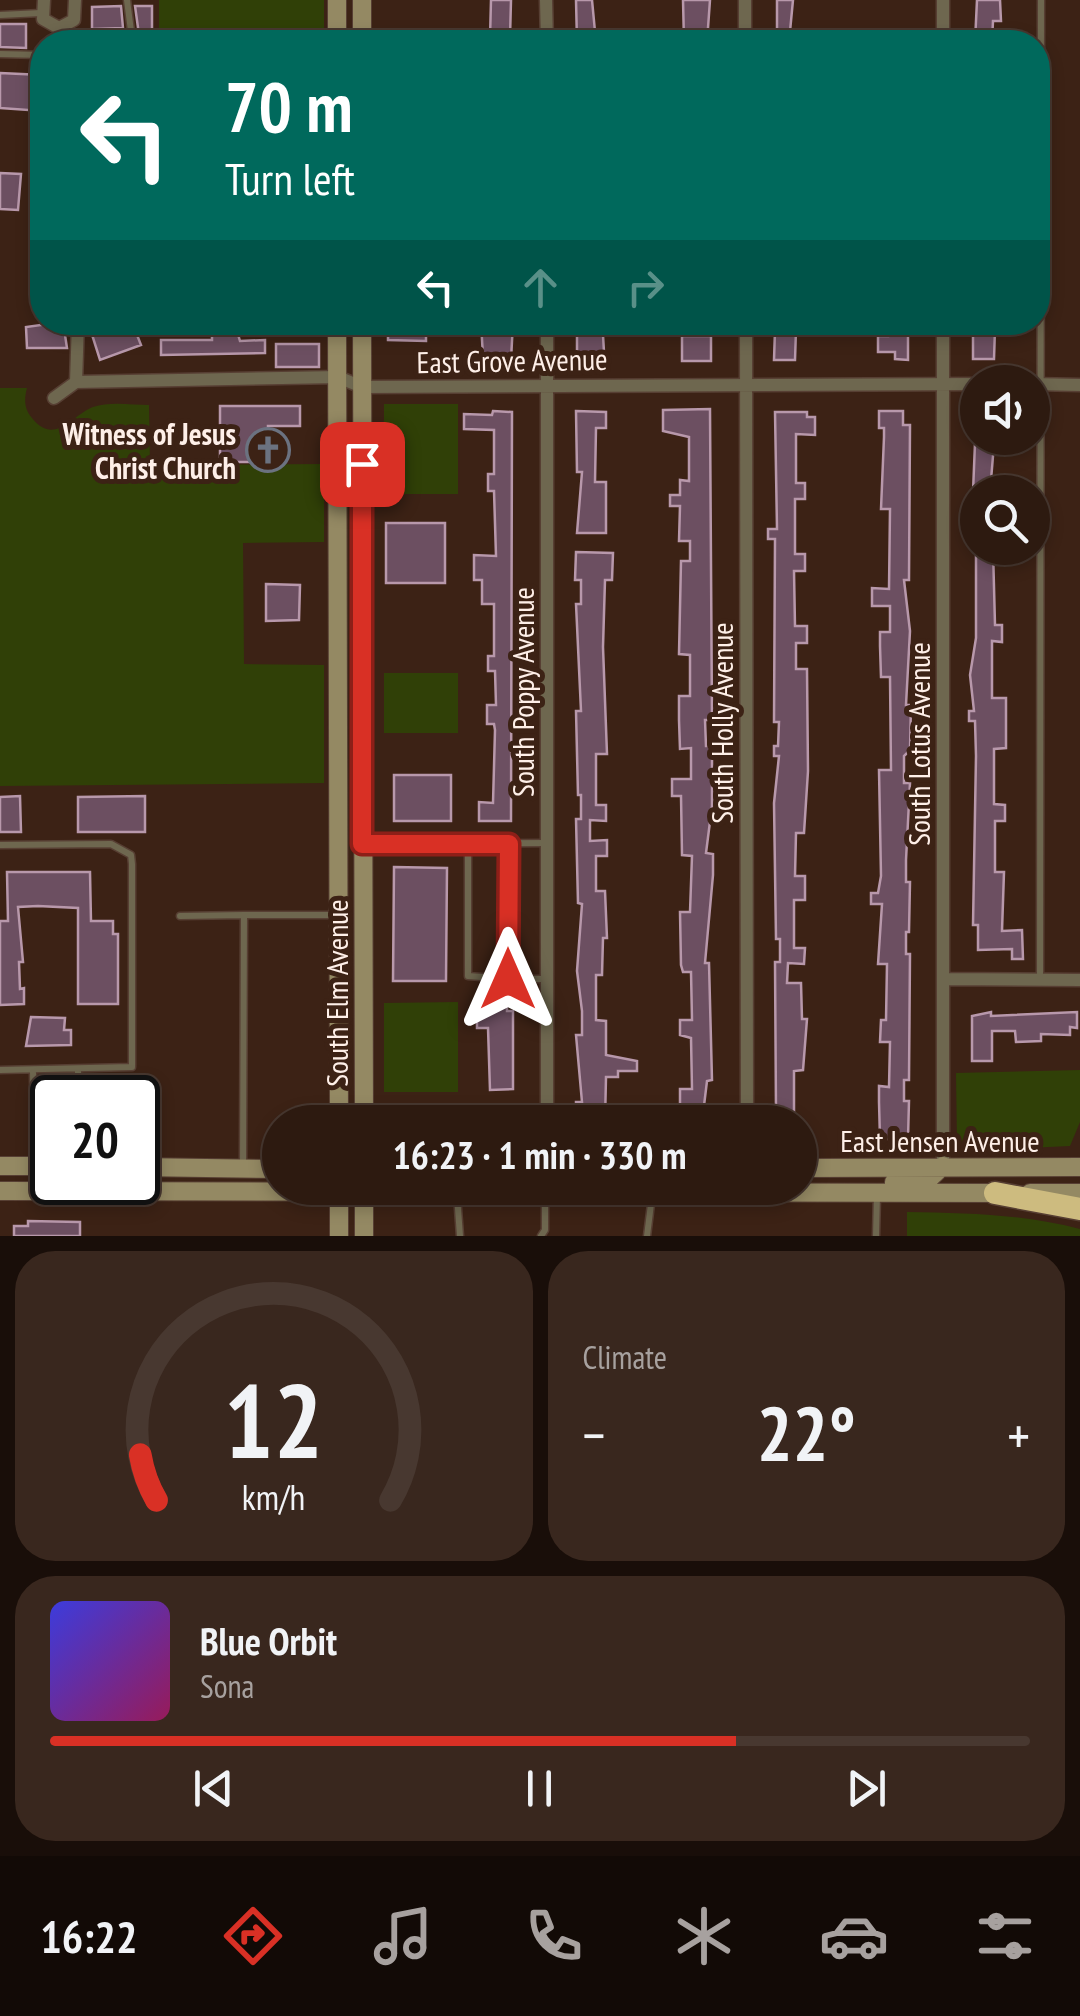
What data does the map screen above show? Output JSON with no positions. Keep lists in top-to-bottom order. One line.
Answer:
{"streets":{"main road":["South Elm Avenue","East Jensen Avenue"],"street":["East Grove Avenue","South Poppy Avenue","South Holly Avenue","South Lotus Avenue"]},"crossings":[["East Grove Avenue","South Poppy Avenue"],["East Grove Avenue","South Holly Avenue"],["East Grove Avenue","South Lotus Avenue"],["East Grove Avenue","South Elm Avenue"],["South Lotus Avenue","East Jensen Avenue"]],"places":{"church":["Witness of Jesus Christ Church"]},"page":{"turn":["70 m","Turn left"],"limit":"20","trip":"16:23 · 1 min · 330 m","tile":"Climate","heat":["−","22°","+"],"song":["Blue Orbit","Sona"],"tabs":"16:22","gauge":["12","km/h"]}}
